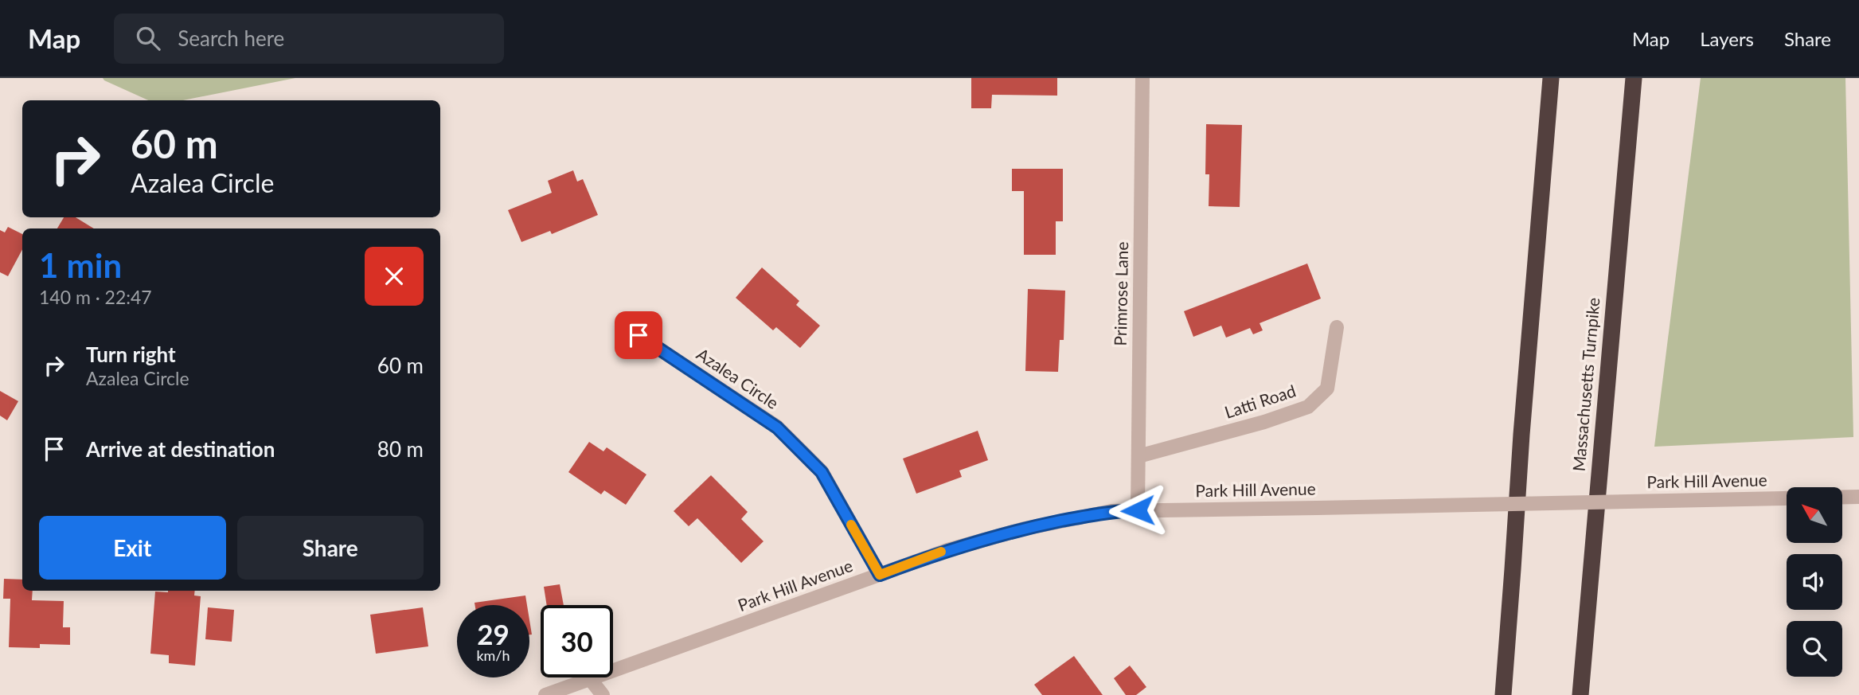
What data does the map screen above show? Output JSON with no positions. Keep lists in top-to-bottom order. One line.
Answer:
{"streets":{"highway":["Massachusetts Turnpike"],"street":["Primrose Lane","Azalea Circle","Latti Road","Park Hill Avenue"]},"crossings":[["Primrose Lane","Latti Road"],["Primrose Lane","Park Hill Avenue"],["Azalea Circle","Park Hill Avenue"]],"north":"top left","page":{"header":"Map","search":"Search here","nav":["Map","Layers","Share"],"turn":["60 m","Azalea Circle"],"heading":["1 min","140 m · 22:47"],"list":[{"name":"Turn right","note":"Azalea Circle","value":"60 m"},{"name":"Arrive at destination","value":"80 m"}],"buttons":["Exit","Share"],"speed":"29 km/h","limit":"30"}}
